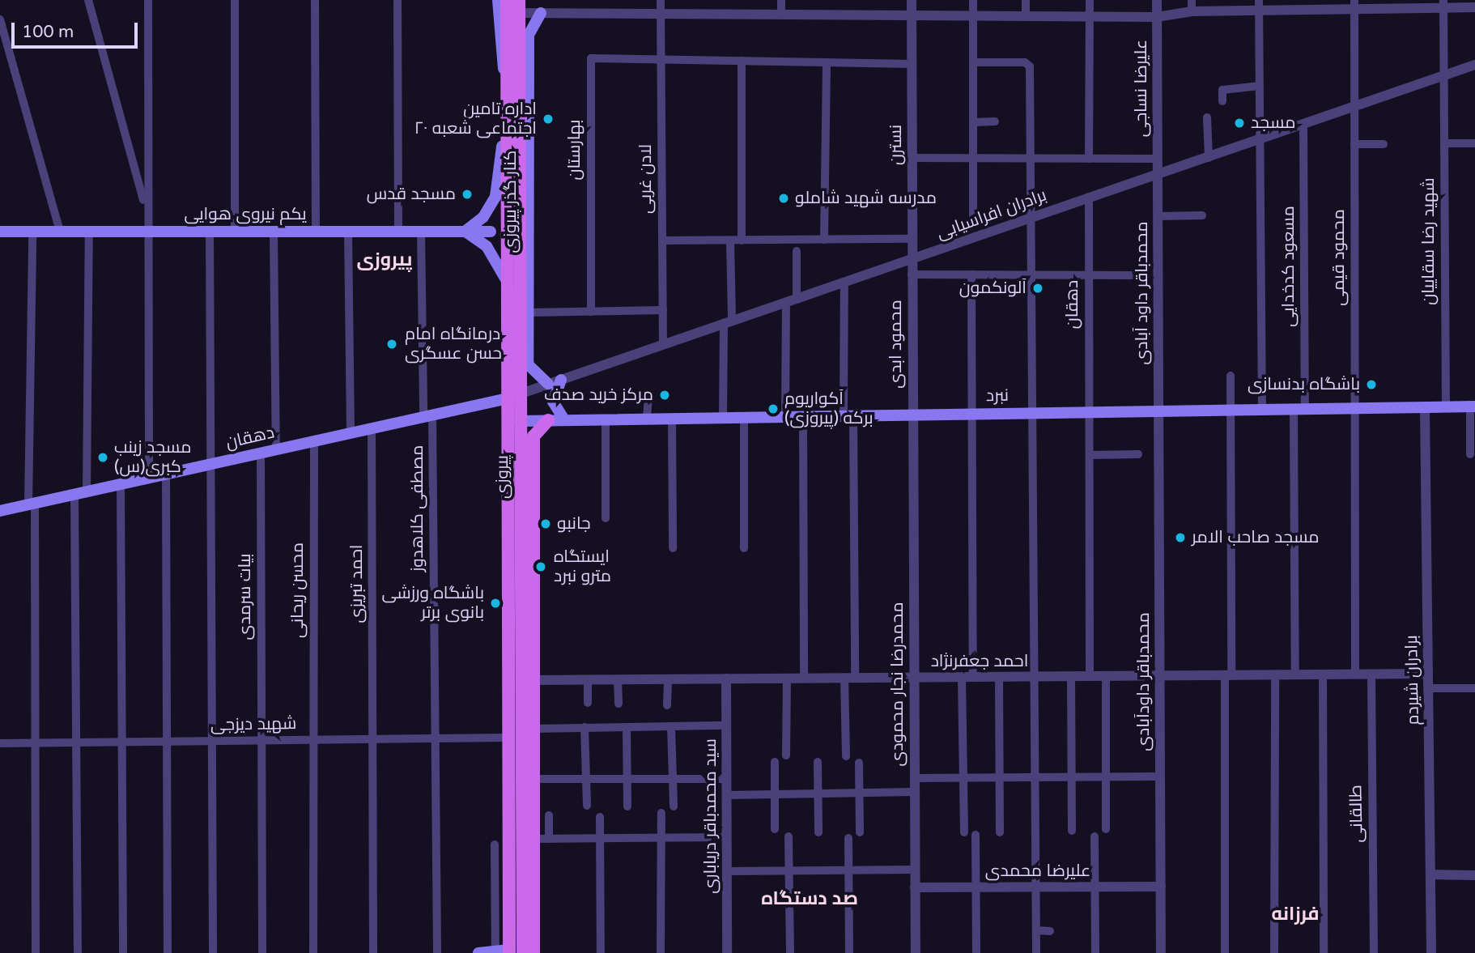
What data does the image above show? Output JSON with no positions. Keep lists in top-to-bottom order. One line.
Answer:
{"streets":{"main road":["کنار گذر پیروزی","یکم نیروی هوایی","دهقان","نبرد","پیروزی"],"street":["علیرضا نساجی","نسترن","بهارستان","لادن غربی","برادران افراسیابی","شهید رضا سقاییان","محمود قیمی","مسعود کدخدایی","محمدباقر داود آبادی","محمود ابدی","مصطفی کلاهدوز","احمد تبریزی","محسن ریحانی","بیات سرمدی","احمد جعفرنژاد","برادران شیردم","محمدباقر داودآبادی","محمدرضا نجار محمودی","شهید دیزجی","طالقانی","سید محمدباقر دریاباری","علیرضا محمدی"]},"crossings":[["علیرضا نساجی","برادران افراسیابی"],["علیرضا نساجی","محمدباقر داود آبادی"],["نسترن","بهارستان"],["نسترن","برادران افراسیابی"],["نسترن","محمود ابدی"],["بهارستان","لادن غربی"],["لادن غربی","برادران افراسیابی"],["کنار گذر پیروزی","برادران افراسیابی"],["کنار گذر پیروزی","پیروزی"],["یکم نیروی هوایی","مصطفی کلاهدوز"],["برادران افراسیابی","شهید رضا سقاییان"],["برادران افراسیابی","محمود قیمی"],["برادران افراسیابی","مسعود کدخدایی"],["برادران افراسیابی","محمدباقر داود آبادی"],["برادران افراسیابی","دهقان"],["برادران افراسیابی","پیروزی"],["شهید رضا سقاییان","نبرد"],["محمود قیمی","نبرد"],["محمود قیمی","احمد جعفرنژاد"],["مسعود کدخدایی","نبرد"],["مسعود کدخدایی","احمد جعفرنژاد"],["محمدباقر داود آبادی","نبرد"],["محمدباقر داود آبادی","محمدباقر داودآبادی"],["دهقان","نبرد"],["دهقان","پیروزی"],["دهقان","مصطفی کلاهدوز"],["دهقان","احمد تبریزی"],["دهقان","محسن ریحانی"],["دهقان","بیات سرمدی"],["دهقان","احمد جعفرنژاد"],["محمود ابدی","نبرد"],["محمود ابدی","محمدرضا نجار محمودی"],["نبرد","پیروزی"],["نبرد","برادران شیردم"],["نبرد","محمدباقر داودآبادی"],["نبرد","محمدرضا نجار محمودی"],["پیروزی","احمد جعفرنژاد"],["پیروزی","شهید دیزجی"],["مصطفی کلاهدوز","شهید دیزجی"],["احمد تبریزی","شهید دیزجی"],["محسن ریحانی","شهید دیزجی"],["بیات سرمدی","شهید دیزجی"],["احمد جعفرنژاد","برادران شیردم"],["احمد جعفرنژاد","محمدباقر داودآبادی"],["احمد جعفرنژاد","محمدرضا نجار محمودی"],["احمد جعفرنژاد","طالقانی"],["احمد جعفرنژاد","سید محمدباقر دریاباری"],["محمدباقر داودآبادی","علیرضا محمدی"],["محمدرضا نجار محمودی","علیرضا محمدی"]],"districts":["پیروزی","صد دستگاه","فرزانه"],"places":["اداره تامین اجتماعی شعبه ۲۰","مسجد","مسجد قدس","مدرسه شهید شاملو","آلونکمون","درمانگاه امام حسن عسگری","باشگاه بدنسازی","مرکز خرید صدف","آکواریوم برکه (پیروزی)","مسجد زینب کبری(س)","جانبو","مسجد صاحب الامر","ایستگاه مترو نبرد","باشگاه ورزشی بانوی برتر"],"scale_bar":"100 m"}
